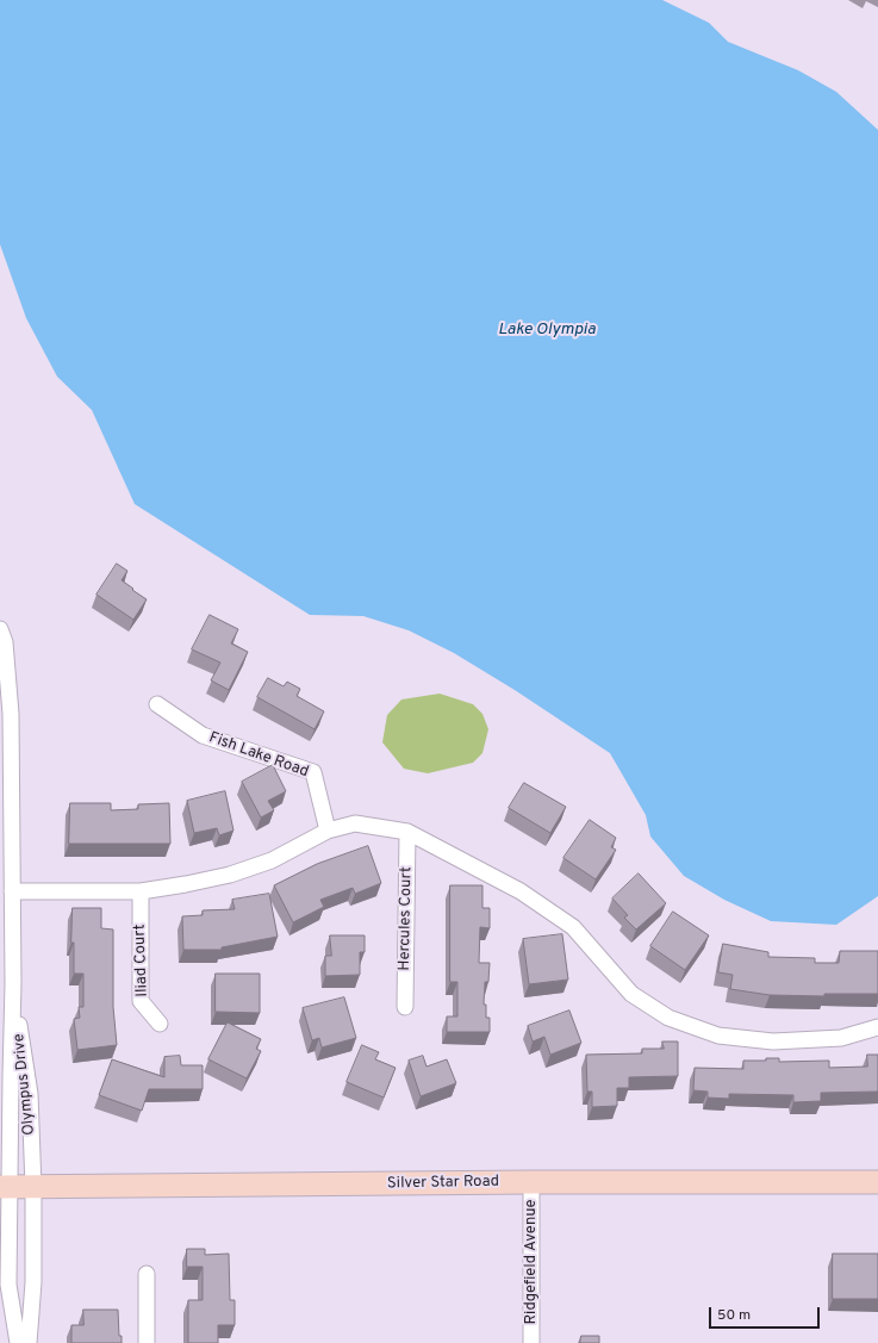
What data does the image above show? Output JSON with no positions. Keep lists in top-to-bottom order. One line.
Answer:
{"streets":{"main road":["Silver Star Road"],"street":["Fish Lake Road","Hercules Court","Iliad Court","Olympus Drive","Ridgefield Avenue"]},"crossings":[["Olympus Drive","Silver Star Road"],["Silver Star Road","Ridgefield Avenue"]],"water":["Lake Olympia"],"scale_bar":"50 m"}
